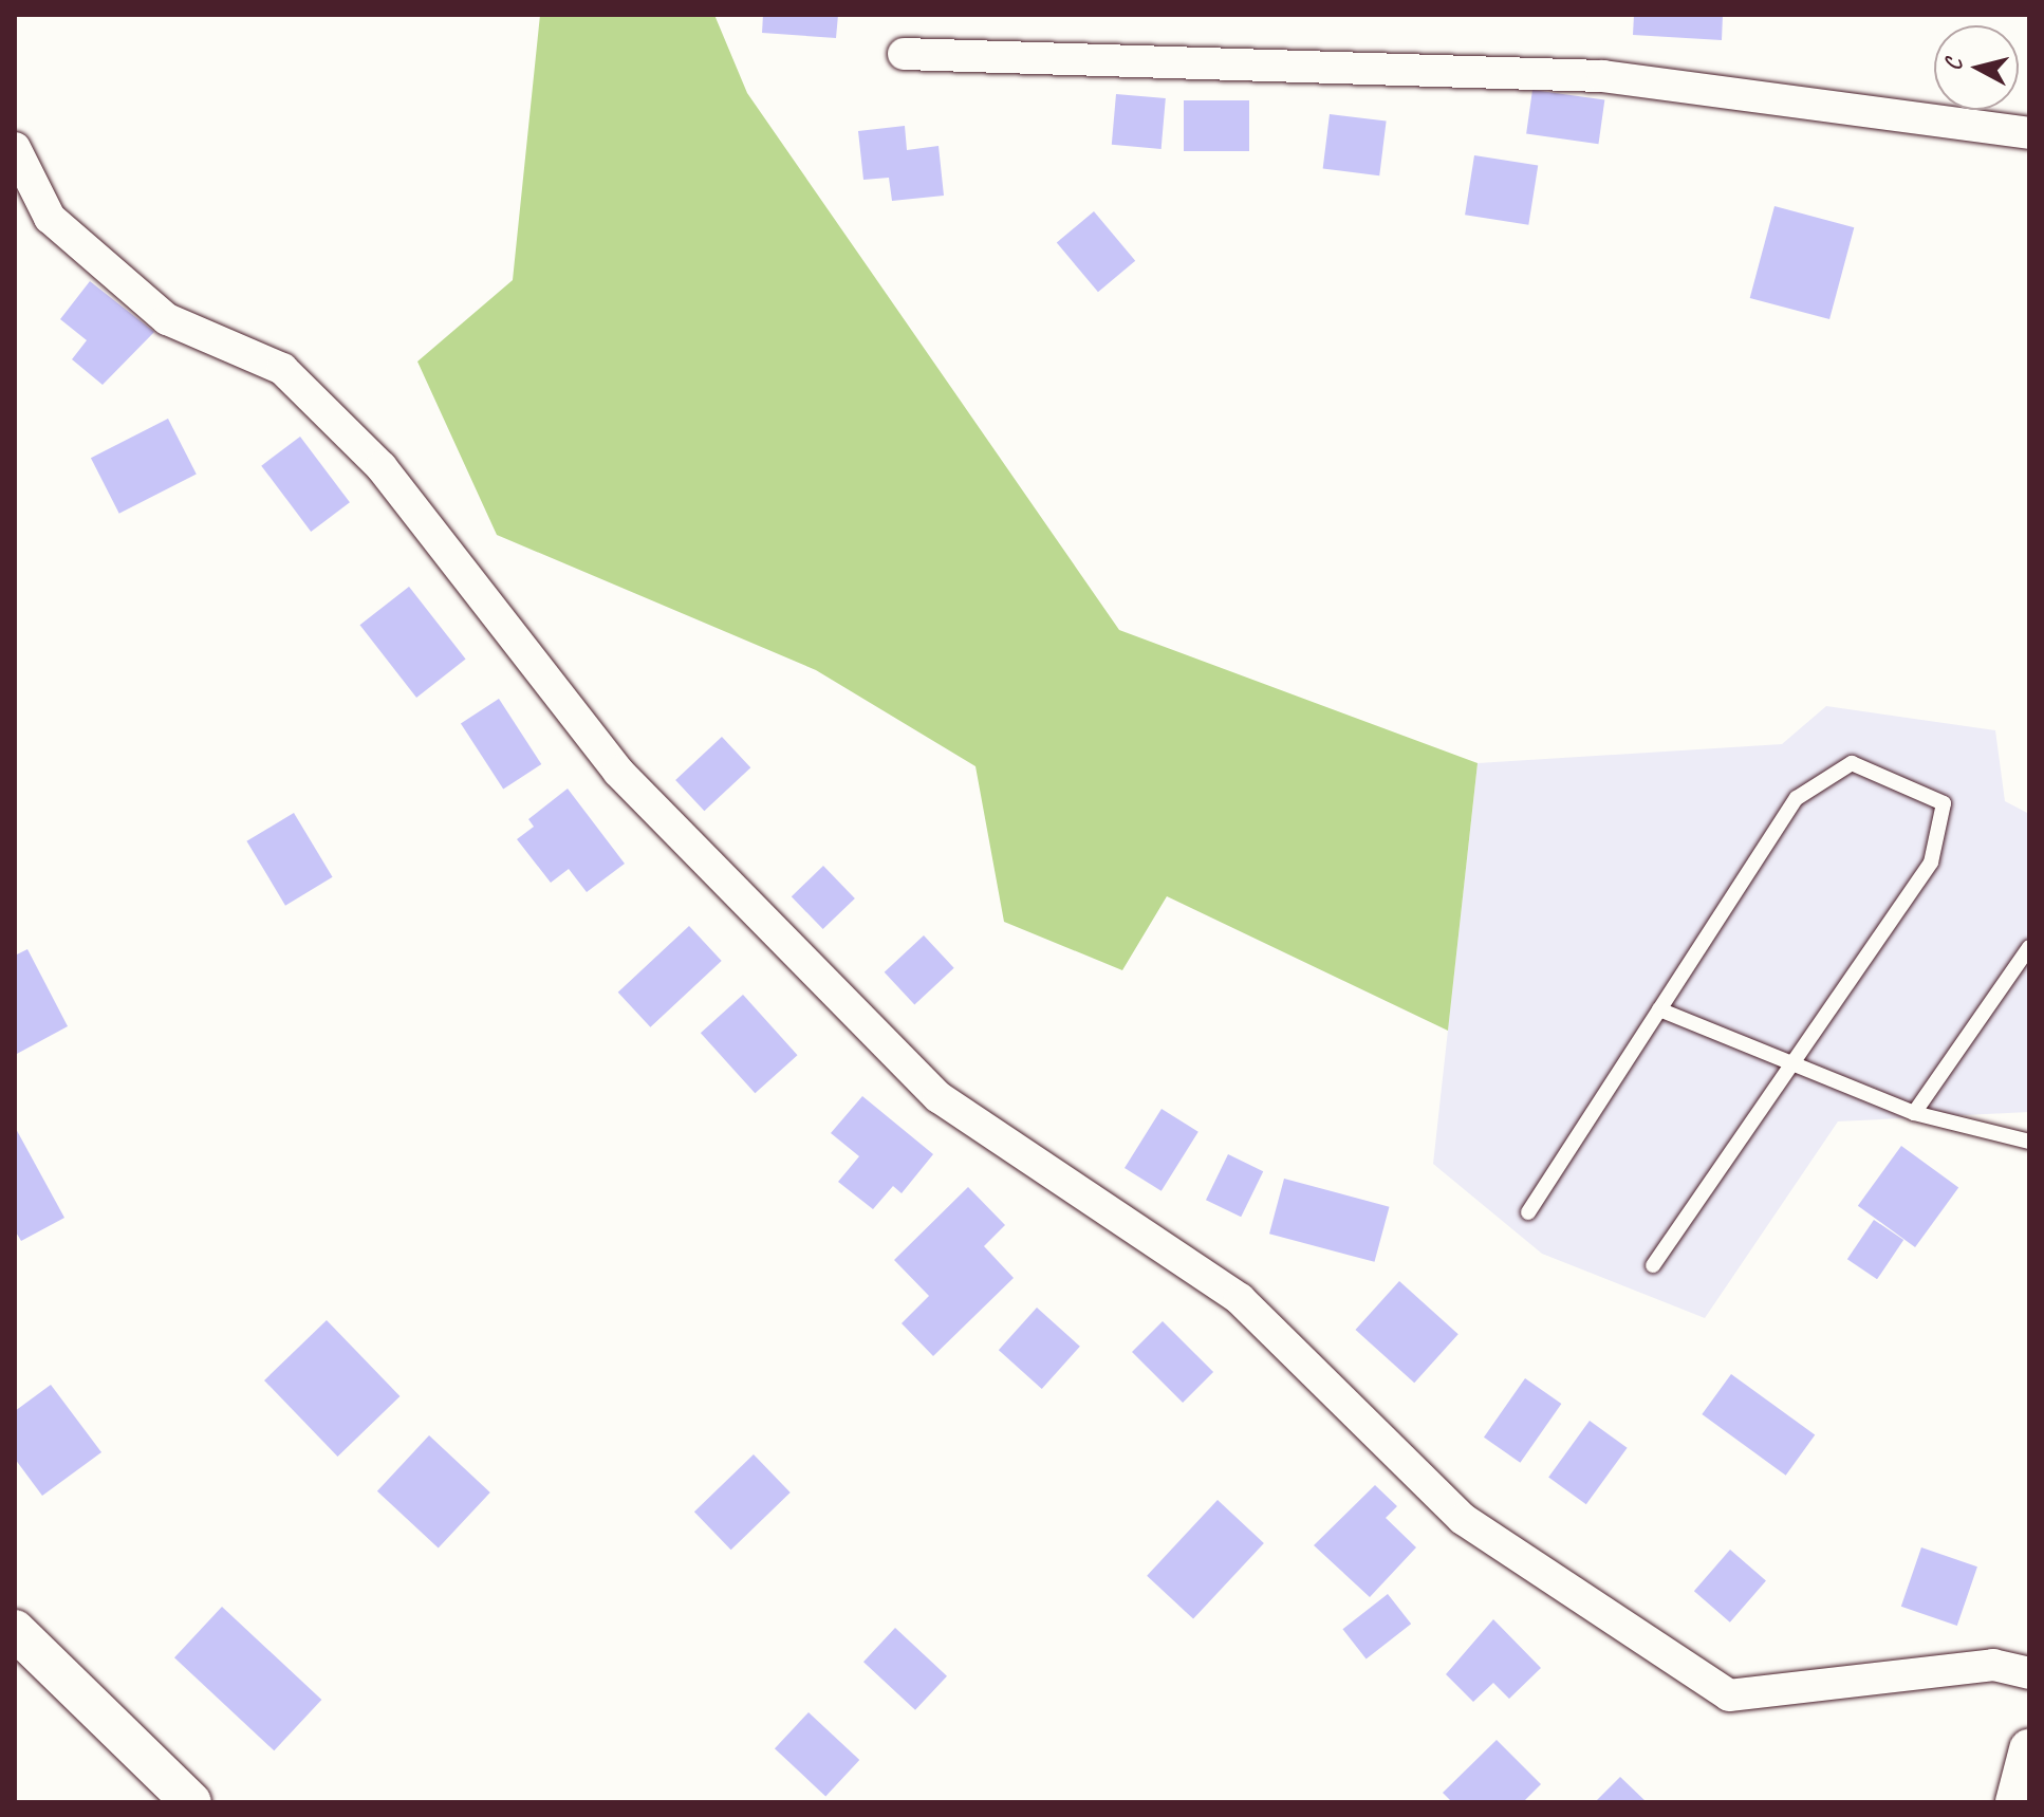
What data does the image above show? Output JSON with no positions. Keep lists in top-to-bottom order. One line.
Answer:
{"north":"left"}
